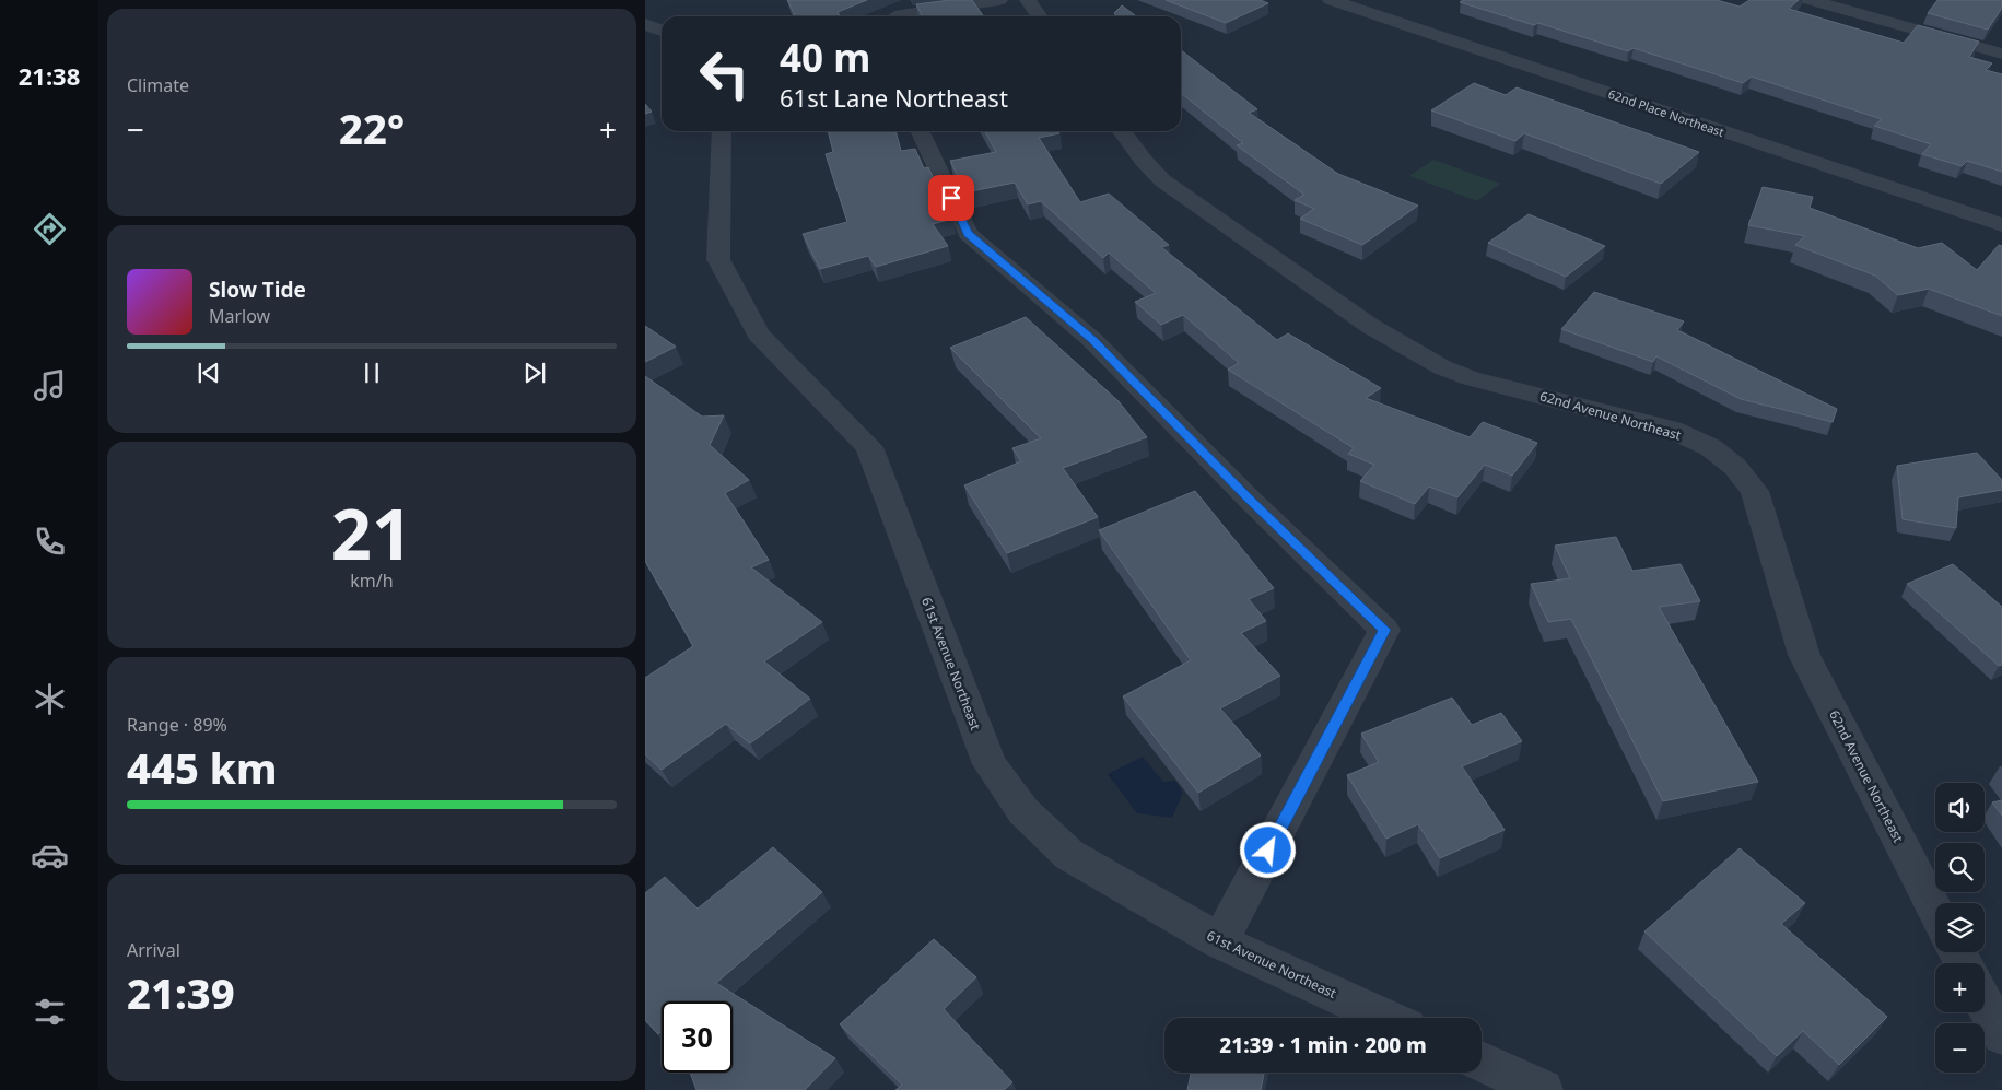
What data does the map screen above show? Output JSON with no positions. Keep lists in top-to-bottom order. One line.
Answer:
{"streets":{"street":["62nd Place Northeast","62nd Avenue Northeast","61st Avenue Northeast"]},"page":{"tabs":"21:38","tile":["Climate",["21","km/h"],["Range · 89%","445 km"],["Arrival","21:39"]],"turn":["40 m","61st Lane Northeast"],"heat":["−","22°","+"],"song":["Slow Tide","Marlow"],"map_buttons":["+","−"],"limit":"30","trip":"21:39 · 1 min · 200 m"}}
